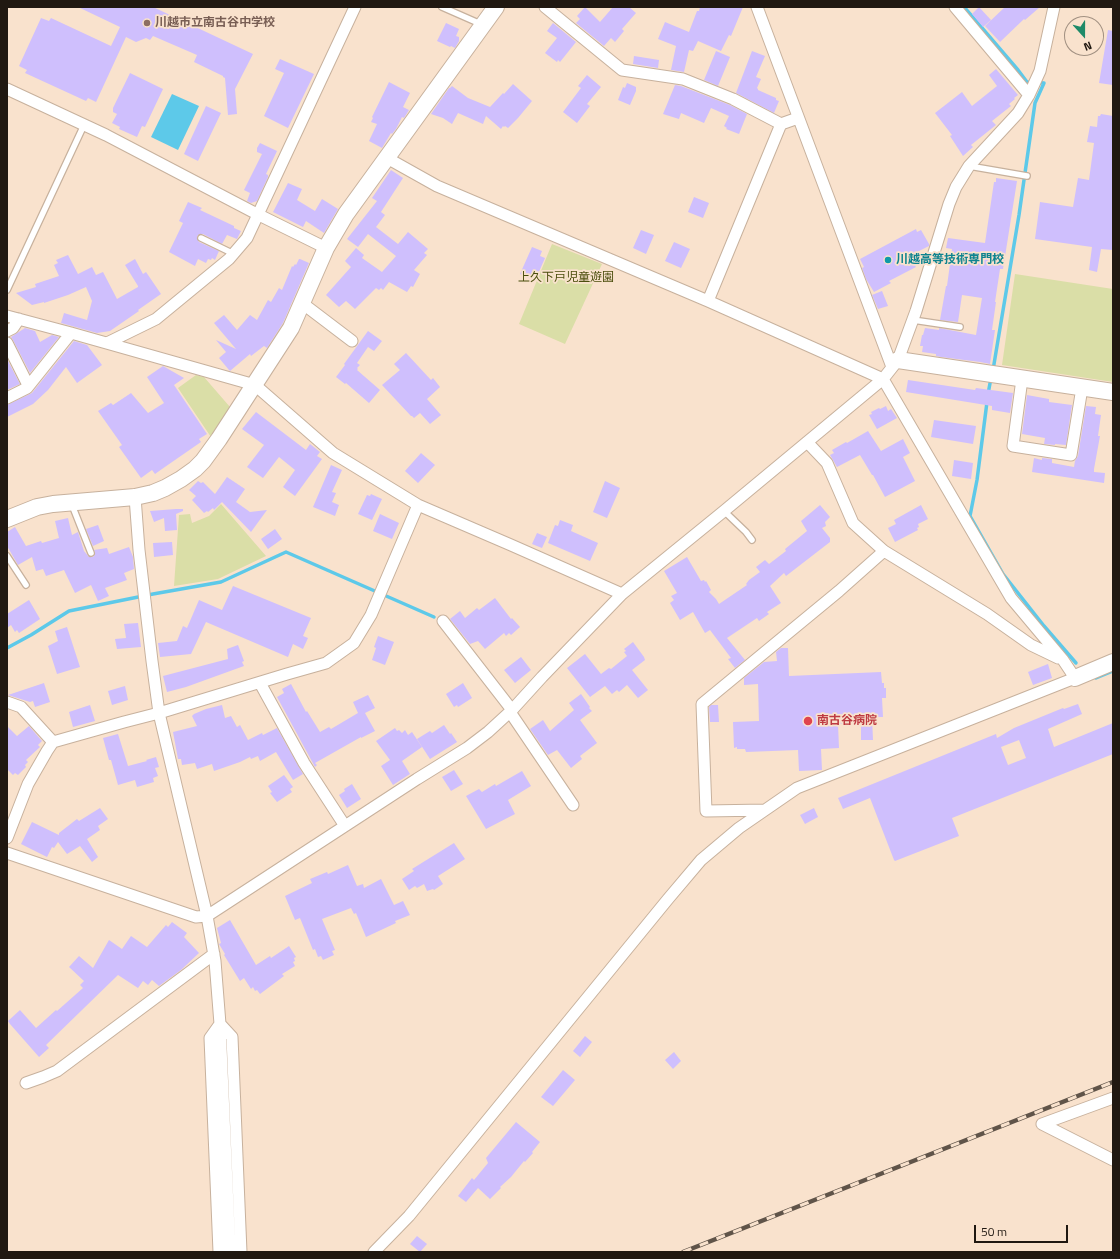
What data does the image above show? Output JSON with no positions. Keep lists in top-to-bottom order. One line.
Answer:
{"parks":["上久下戸児童遊園"],"places":["川越市立南古谷中学校","川越高等技術専門校","南古谷病院"],"scale_bar":"50 m","north":"bottom"}
